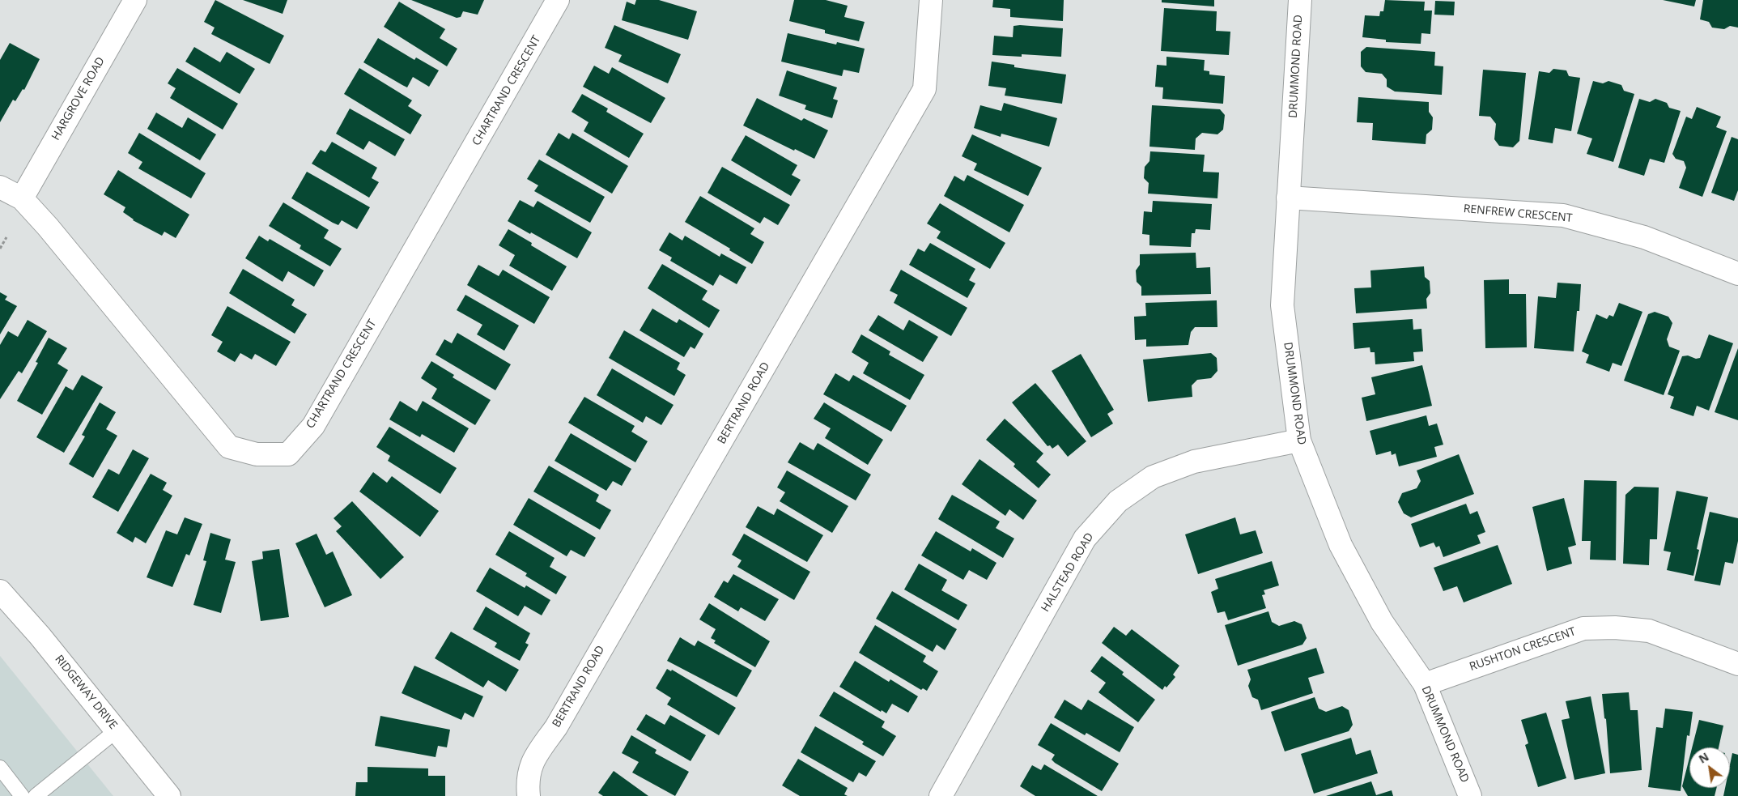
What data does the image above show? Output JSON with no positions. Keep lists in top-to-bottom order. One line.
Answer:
{"streets":{"street":["DRUMMOND ROAD","CHARTRAND CRESCENT","HARGROVE ROAD","RENFREW CRESCENT","BERTRAND ROAD","HALSTEAD ROAD","RUSHTON CRESCENT","RIDGEWAY DRIVE"]},"crossings":[["DRUMMOND ROAD","RENFREW CRESCENT"],["DRUMMOND ROAD","HALSTEAD ROAD"],["DRUMMOND ROAD","RUSHTON CRESCENT"],["CHARTRAND CRESCENT","HARGROVE ROAD"]],"north":"top left"}
